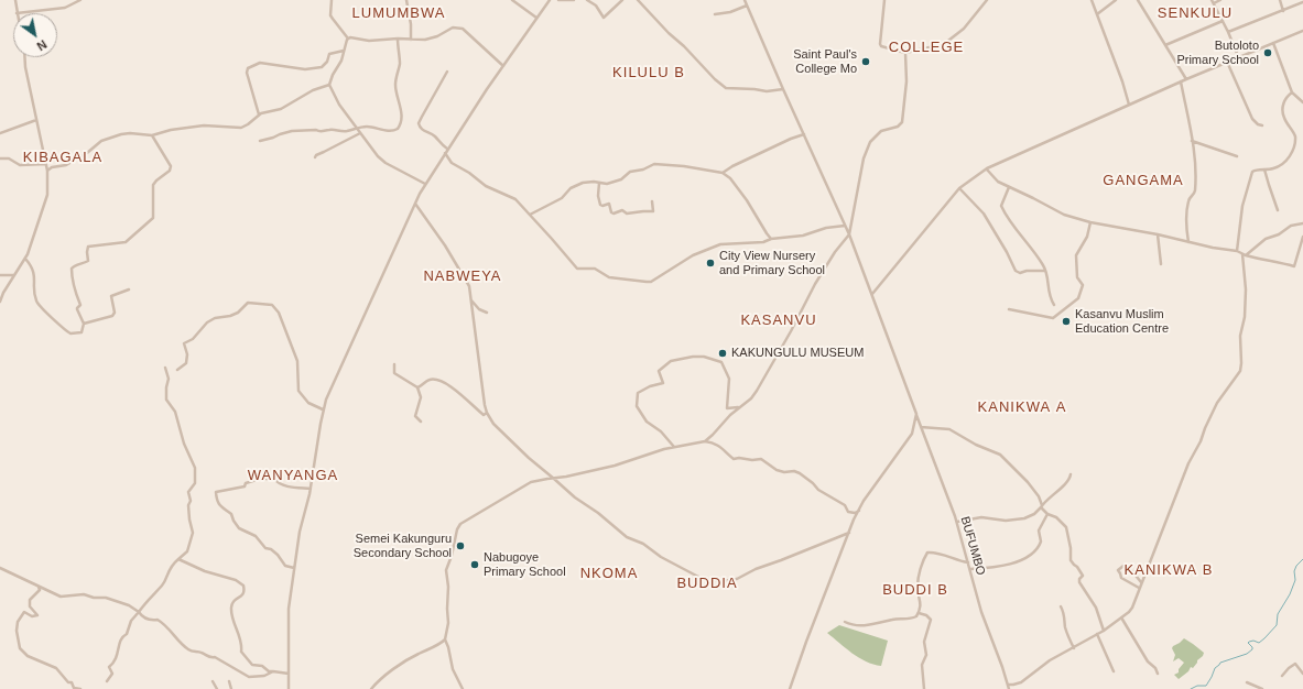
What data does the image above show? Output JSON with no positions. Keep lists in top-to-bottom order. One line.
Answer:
{"streets":{"street":["BUFUMBO"]},"districts":["LUMUMBWA","SENKULU","COLLEGE","KILULU B","KIBAGALA","GANGAMA","NABWEYA","KASANVU","KANIKWA A","WANYANGA","KANIKWA B","NKOMA","BUDDIA","BUDDI B"],"places":["Butoloto Primary School","Saint Paul's College Mo","City View Nursery and Primary School","Kasanvu Muslim Education Centre","KAKUNGULU MUSEUM","Semei Kakunguru Secondary School","Nabugoye Primary School"],"north":"bottom right"}
